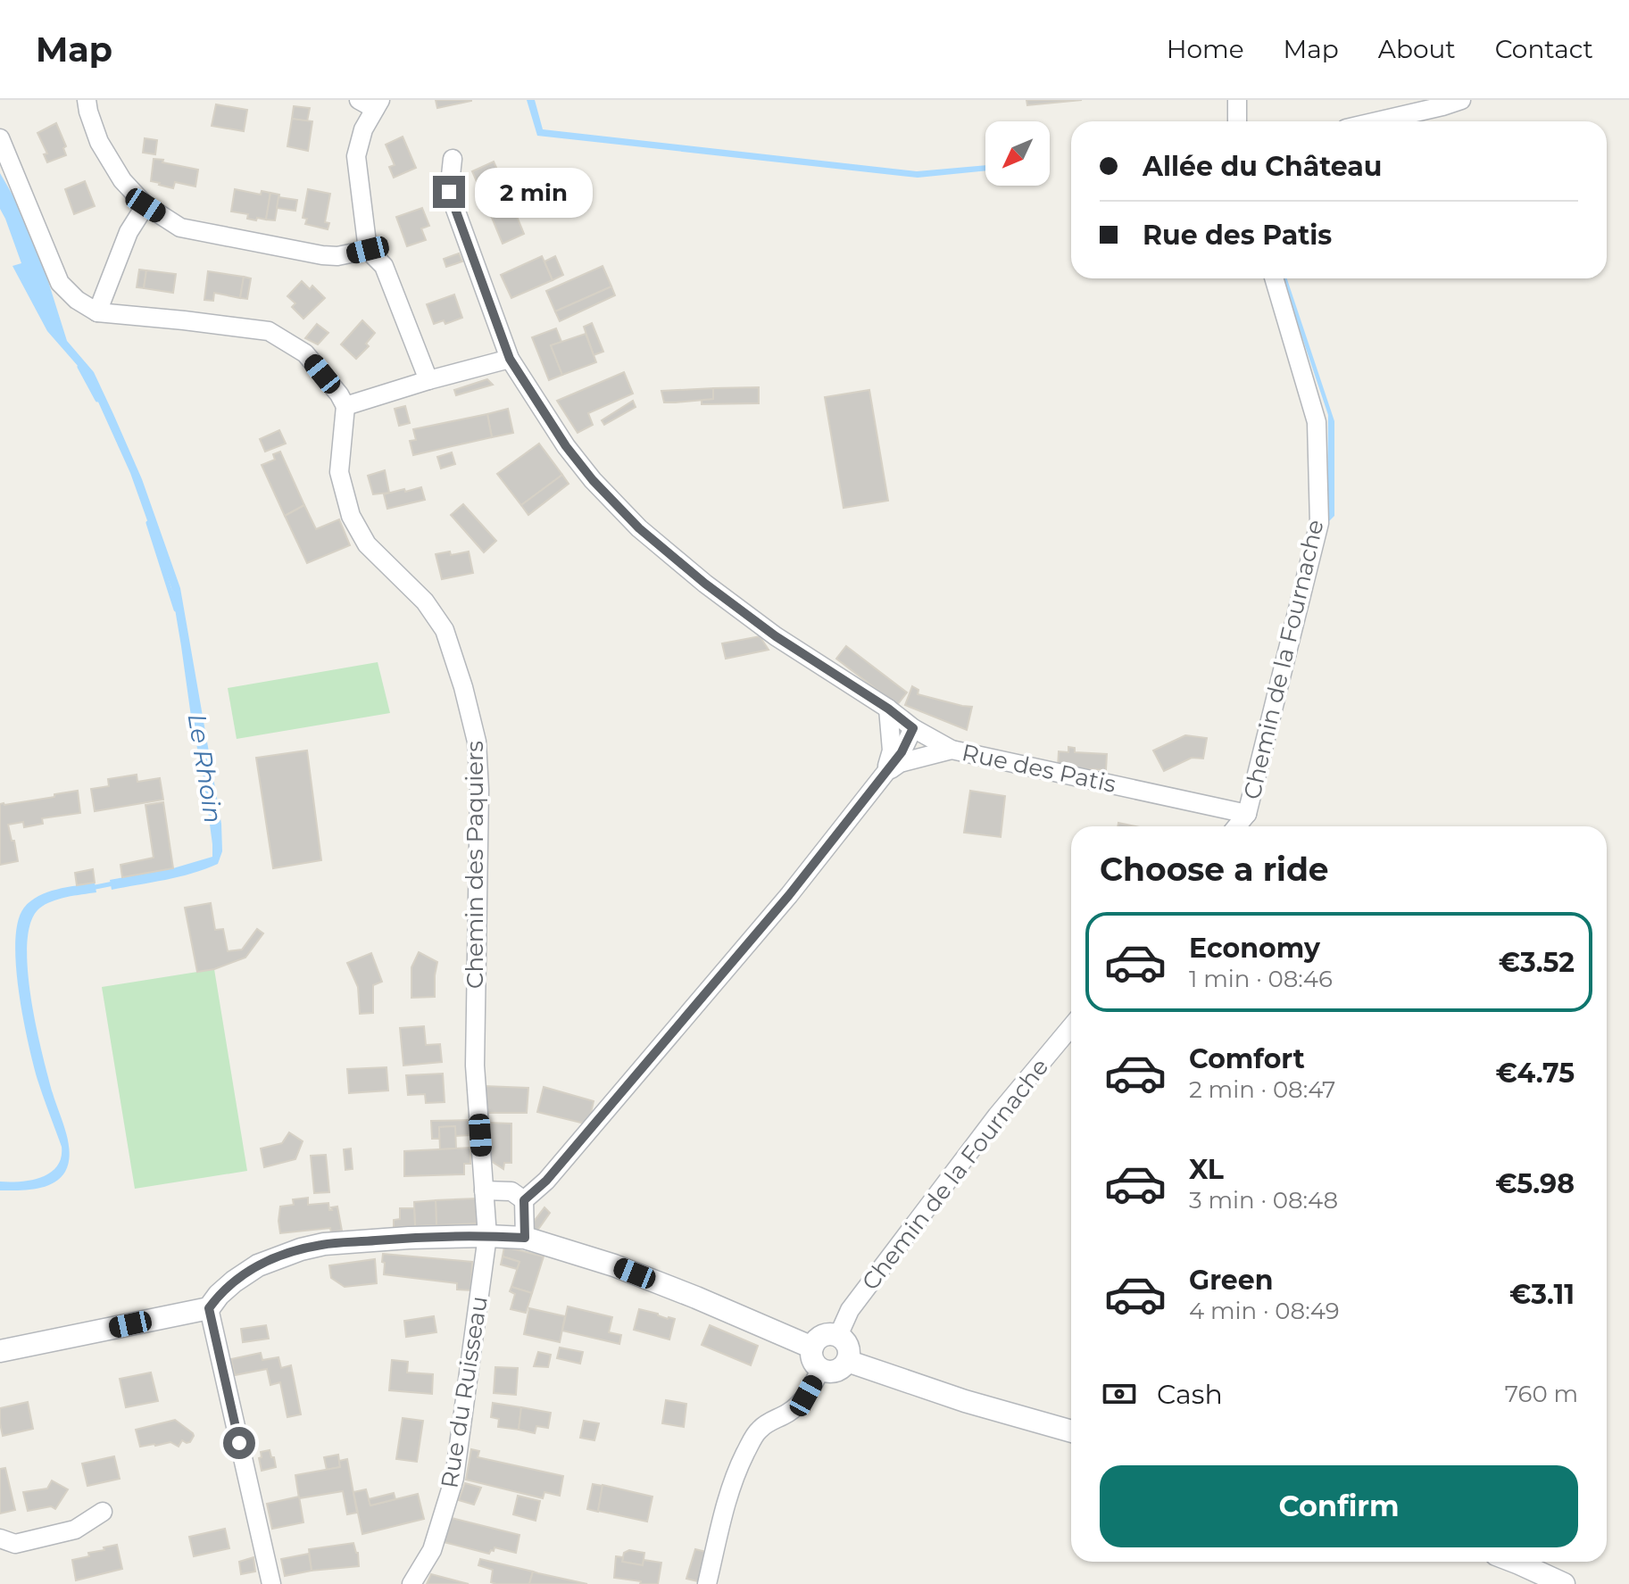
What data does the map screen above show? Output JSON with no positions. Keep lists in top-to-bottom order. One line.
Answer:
{"streets":{"street":["Chemin de la Fournache","Rue des Patis","Chemin des Paquiers","Rue du Ruisseau"]},"crossings":[["Chemin de la Fournache","Rue des Patis"],["Chemin des Paquiers","Rue du Ruisseau"]],"water":["Le Rhoin"],"north":"bottom left","page":{"header":"Map","nav":["Home","Map","About","Contact"],"banner":["Allée du Château","Rue des Patis"],"bubble":"2 min","heading":"Choose a ride","list":[{"name":"Economy","note":"1 min · 08:46","value":"€3.52"},{"name":"Comfort","note":"2 min · 08:47","value":"€4.75"},{"name":"XL","note":"3 min · 08:48","value":"€5.98"},{"name":"Green","note":"4 min · 08:49","value":"€3.11"}],"pay":["Cash","760 m"],"buttons":"Confirm"}}
